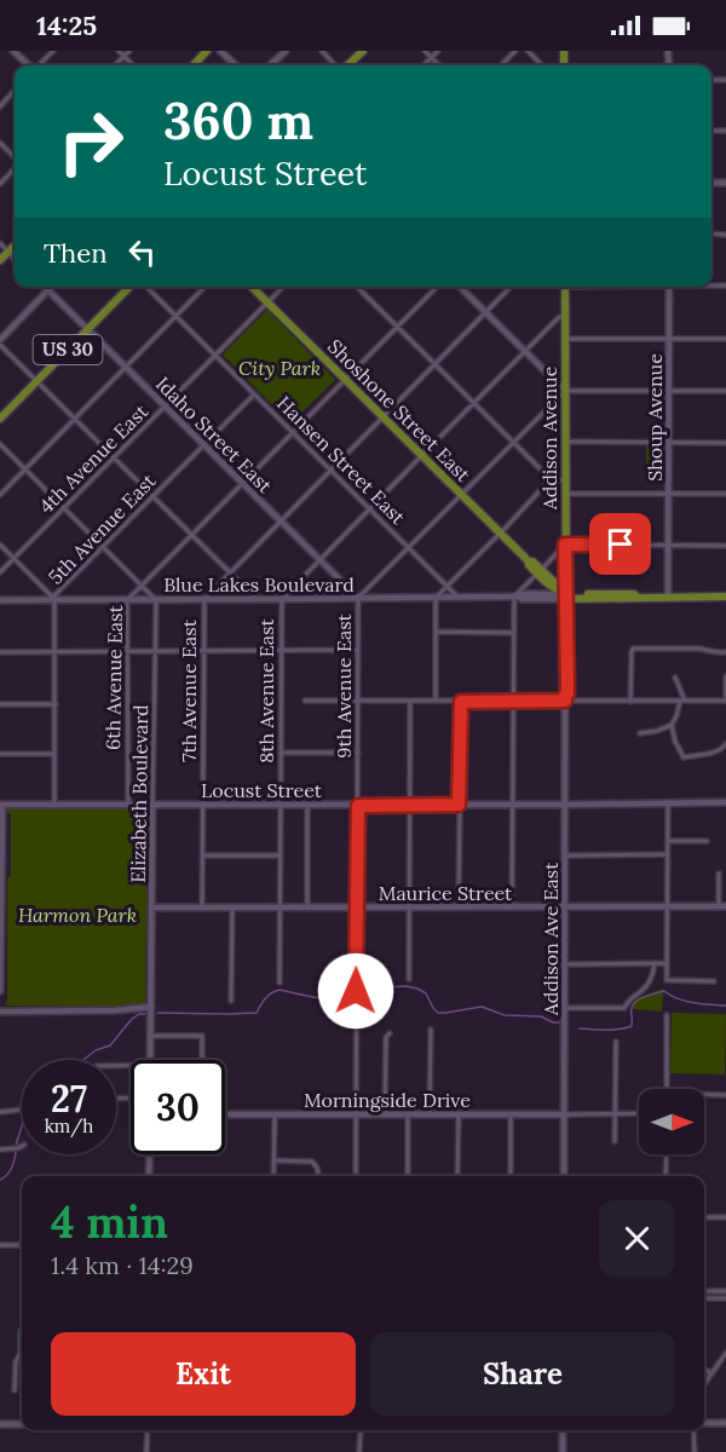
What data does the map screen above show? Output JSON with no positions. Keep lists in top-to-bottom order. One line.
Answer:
{"streets":{"main road":["US 30","Shoshone Street East","Addison Avenue"],"street":["Shoup Avenue","Idaho Street East","4th Avenue East","Hansen Street East","5th Avenue East","Blue Lakes Boulevard","6th Avenue East","9th Avenue East","7th Avenue East","8th Avenue East","Locust Street","Elizabeth Boulevard","Maurice Street","Addison Ave East","Morningside Drive"]},"crossings":[["US 30","Idaho Street East"],["Shoshone Street East","Addison Avenue"],["Shoshone Street East","4th Avenue East"],["Shoshone Street East","Blue Lakes Boulevard"],["Shoshone Street East","6th Avenue East"],["Shoshone Street East","9th Avenue East"],["Shoshone Street East","7th Avenue East"],["Shoshone Street East","8th Avenue East"],["Shoshone Street East","Addison Ave East"],["Idaho Street East","4th Avenue East"],["Idaho Street East","5th Avenue East"],["Idaho Street East","Blue Lakes Boulevard"],["Idaho Street East","6th Avenue East"],["Idaho Street East","9th Avenue East"],["Idaho Street East","7th Avenue East"],["Idaho Street East","8th Avenue East"],["Addison Avenue","Blue Lakes Boulevard"],["Addison Avenue","9th Avenue East"],["Addison Avenue","8th Avenue East"],["Addison Avenue","Addison Ave East"],["4th Avenue East","Hansen Street East"],["Hansen Street East","5th Avenue East"],["Hansen Street East","Blue Lakes Boulevard"],["Hansen Street East","6th Avenue East"],["Hansen Street East","9th Avenue East"],["Hansen Street East","7th Avenue East"],["Hansen Street East","8th Avenue East"],["5th Avenue East","Blue Lakes Boulevard"],["5th Avenue East","Locust Street"],["Blue Lakes Boulevard","6th Avenue East"],["Blue Lakes Boulevard","9th Avenue East"],["Blue Lakes Boulevard","7th Avenue East"],["Blue Lakes Boulevard","8th Avenue East"],["Blue Lakes Boulevard","Elizabeth Boulevard"],["Blue Lakes Boulevard","Addison Ave East"],["6th Avenue East","Locust Street"],["9th Avenue East","Locust Street"],["9th Avenue East","Maurice Street"],["9th Avenue East","Morningside Drive"],["7th Avenue East","Locust Street"],["7th Avenue East","Maurice Street"],["8th Avenue East","Locust Street"],["8th Avenue East","Maurice Street"],["Locust Street","Elizabeth Boulevard"],["Locust Street","Addison Ave East"],["Elizabeth Boulevard","Maurice Street"],["Maurice Street","Addison Ave East"],["Addison Ave East","Morningside Drive"]],"parks":["City Park","Harmon Park"],"north":"right","page":{"status":"14:25","turn":["360 m","Locust Street"],"then":"Then","speed":"27 km/h","limit":"30","heading":["4 min","1.4 km · 14:29"],"buttons":["Exit","Share"]}}
